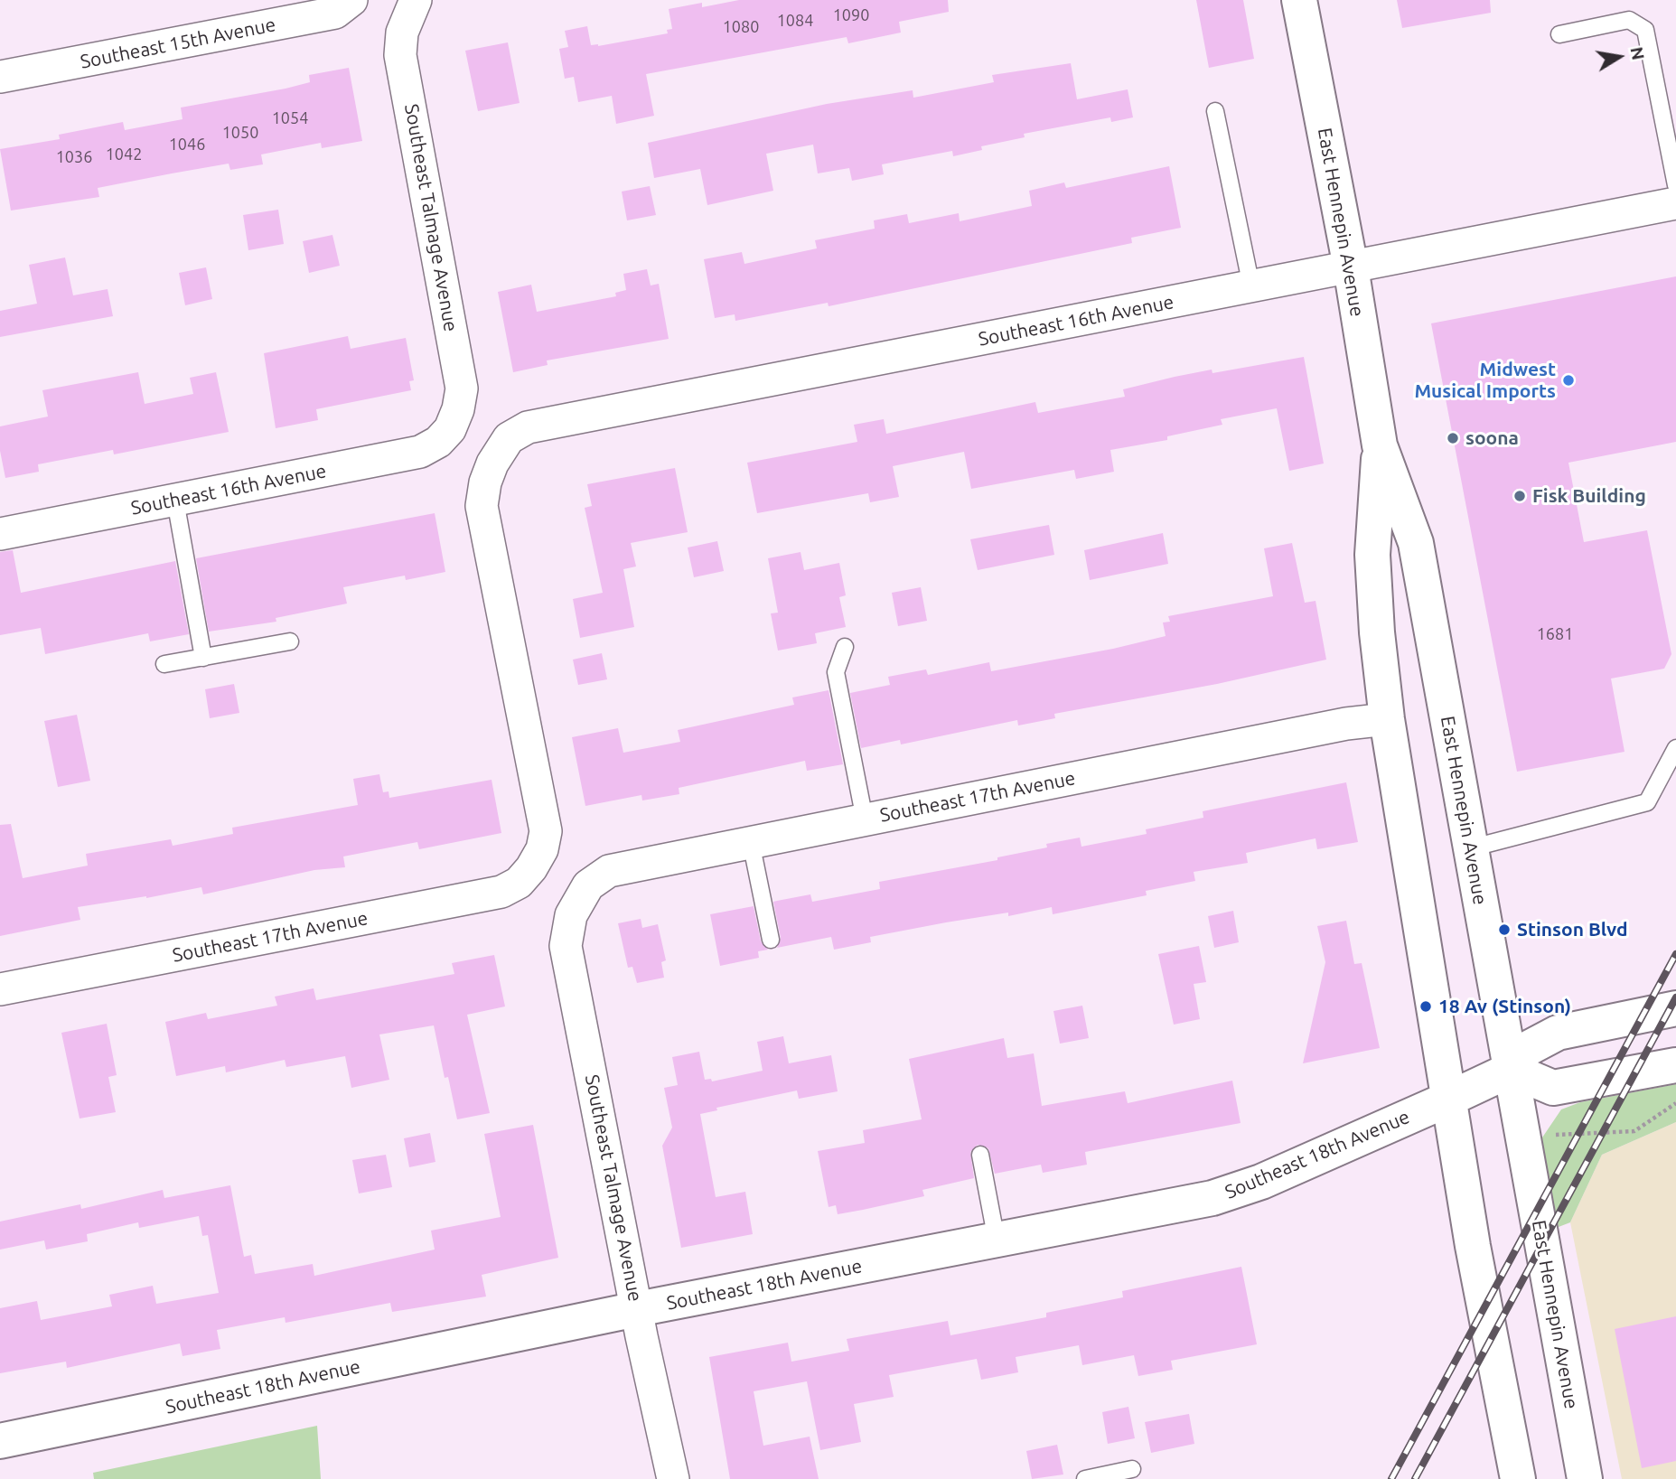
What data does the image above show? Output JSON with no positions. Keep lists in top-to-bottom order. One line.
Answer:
{"streets":{"main road":["East Hennepin Avenue","Southeast 18th Avenue"],"street":["Southeast 15th Avenue","Southeast Talmage Avenue","Southeast 16th Avenue","Southeast 17th Avenue"]},"crossings":[["Southeast Talmage Avenue","Southeast 16th Avenue"],["Southeast Talmage Avenue","Southeast 17th Avenue"],["Southeast Talmage Avenue","Southeast 18th Avenue"],["East Hennepin Avenue","Southeast 16th Avenue"],["East Hennepin Avenue","Southeast 17th Avenue"],["East Hennepin Avenue","Southeast 18th Avenue"],["Southeast 16th Avenue","Southeast 17th Avenue"]],"places":["Midwest Musical Imports","soona","Fisk Building","Stinson Blvd","18 Av (Stinson)"],"house_numbers":["1090","1084","1080","1054","1050","1046","1042","1036","1681"],"north":"right"}
